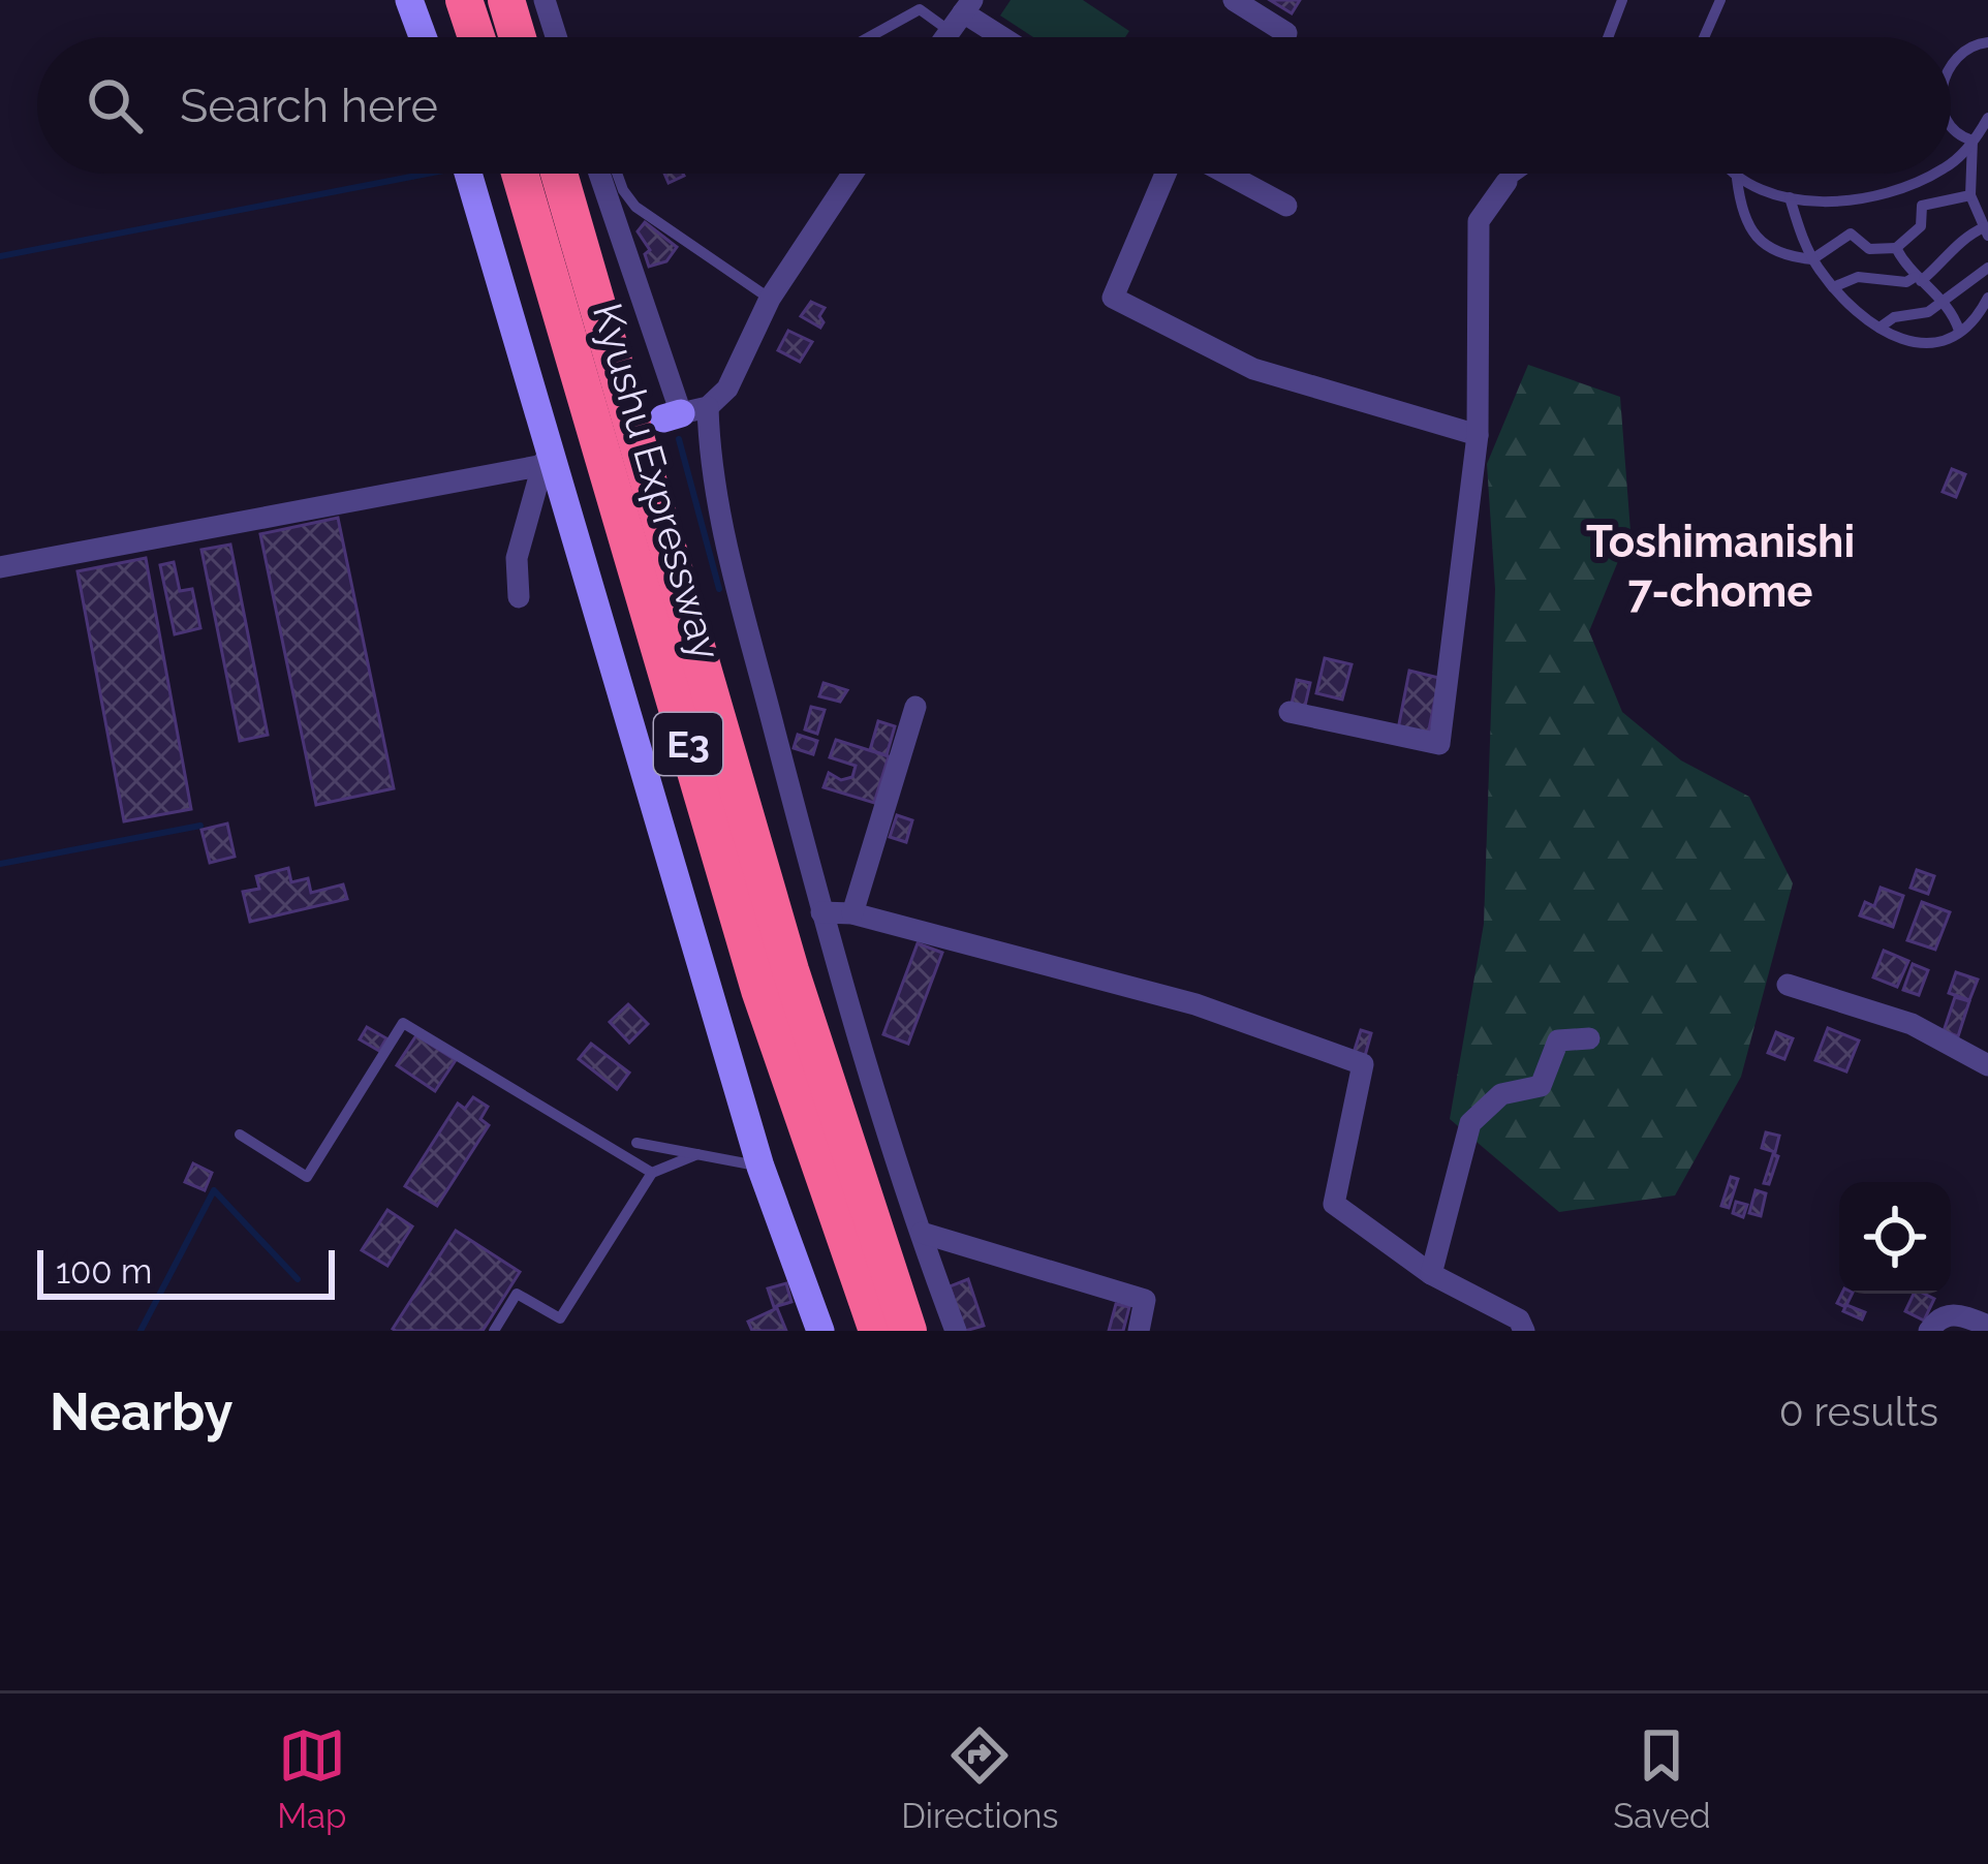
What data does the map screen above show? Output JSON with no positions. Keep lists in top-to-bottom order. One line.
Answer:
{"streets":{"highway":["Kyushu Expressway","E3"]},"districts":["Toshimanishi 7-chome"],"scale_bar":"100 m","page":{"search":"Search here","scale":"100 m","heading":["Nearby","0 results"],"nav":["Map","Directions","Saved"]}}
